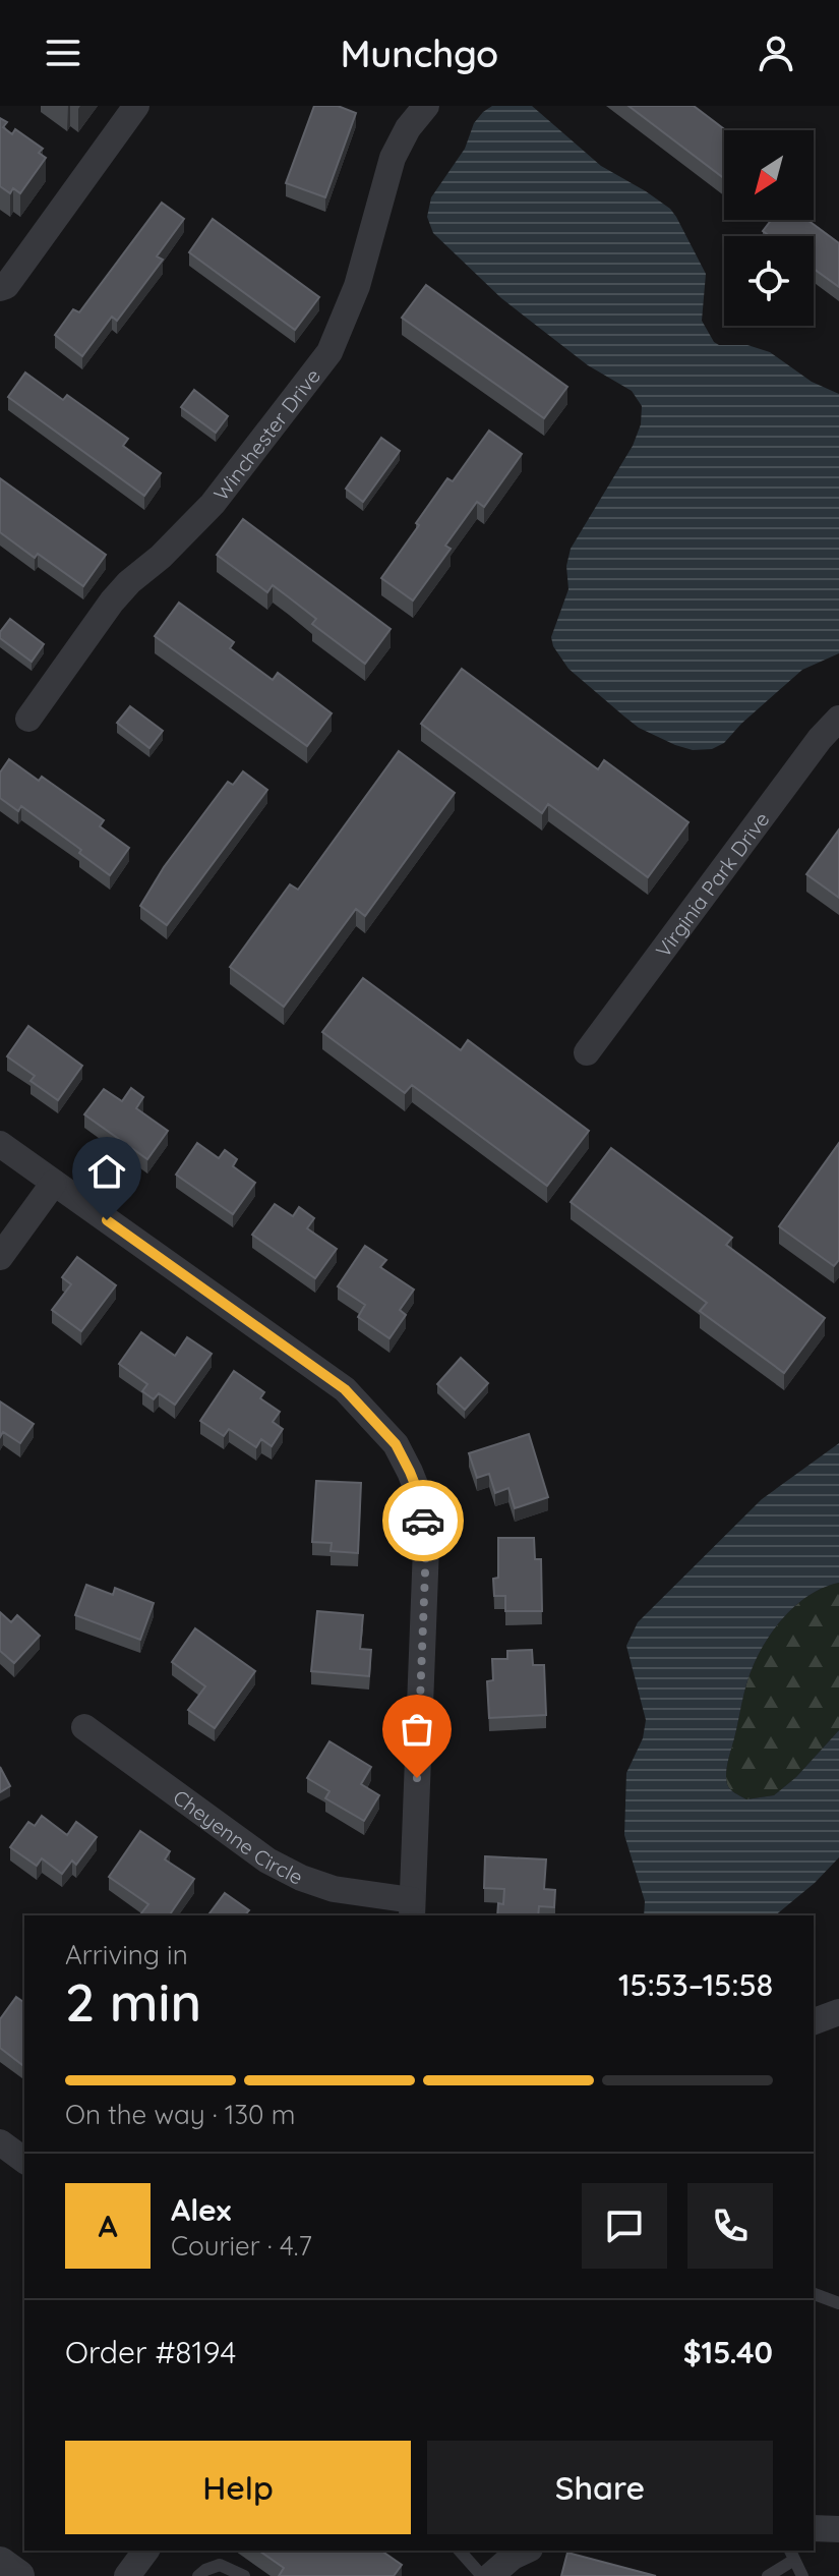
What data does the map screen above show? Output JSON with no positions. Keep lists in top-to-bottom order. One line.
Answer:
{"streets":{"street":["Winchester Drive","Virginia Park Drive","Cheyenne Circle"]},"north":"bottom left","page":{"header":"Munchgo","heading":["2 min","Arriving in","15:53–15:58"],"panel":["Alex","Courier · 4.7","Order #8194","$15.40"],"bar":"On the way · 130 m","round":"A","buttons":["Help","Share"]}}
